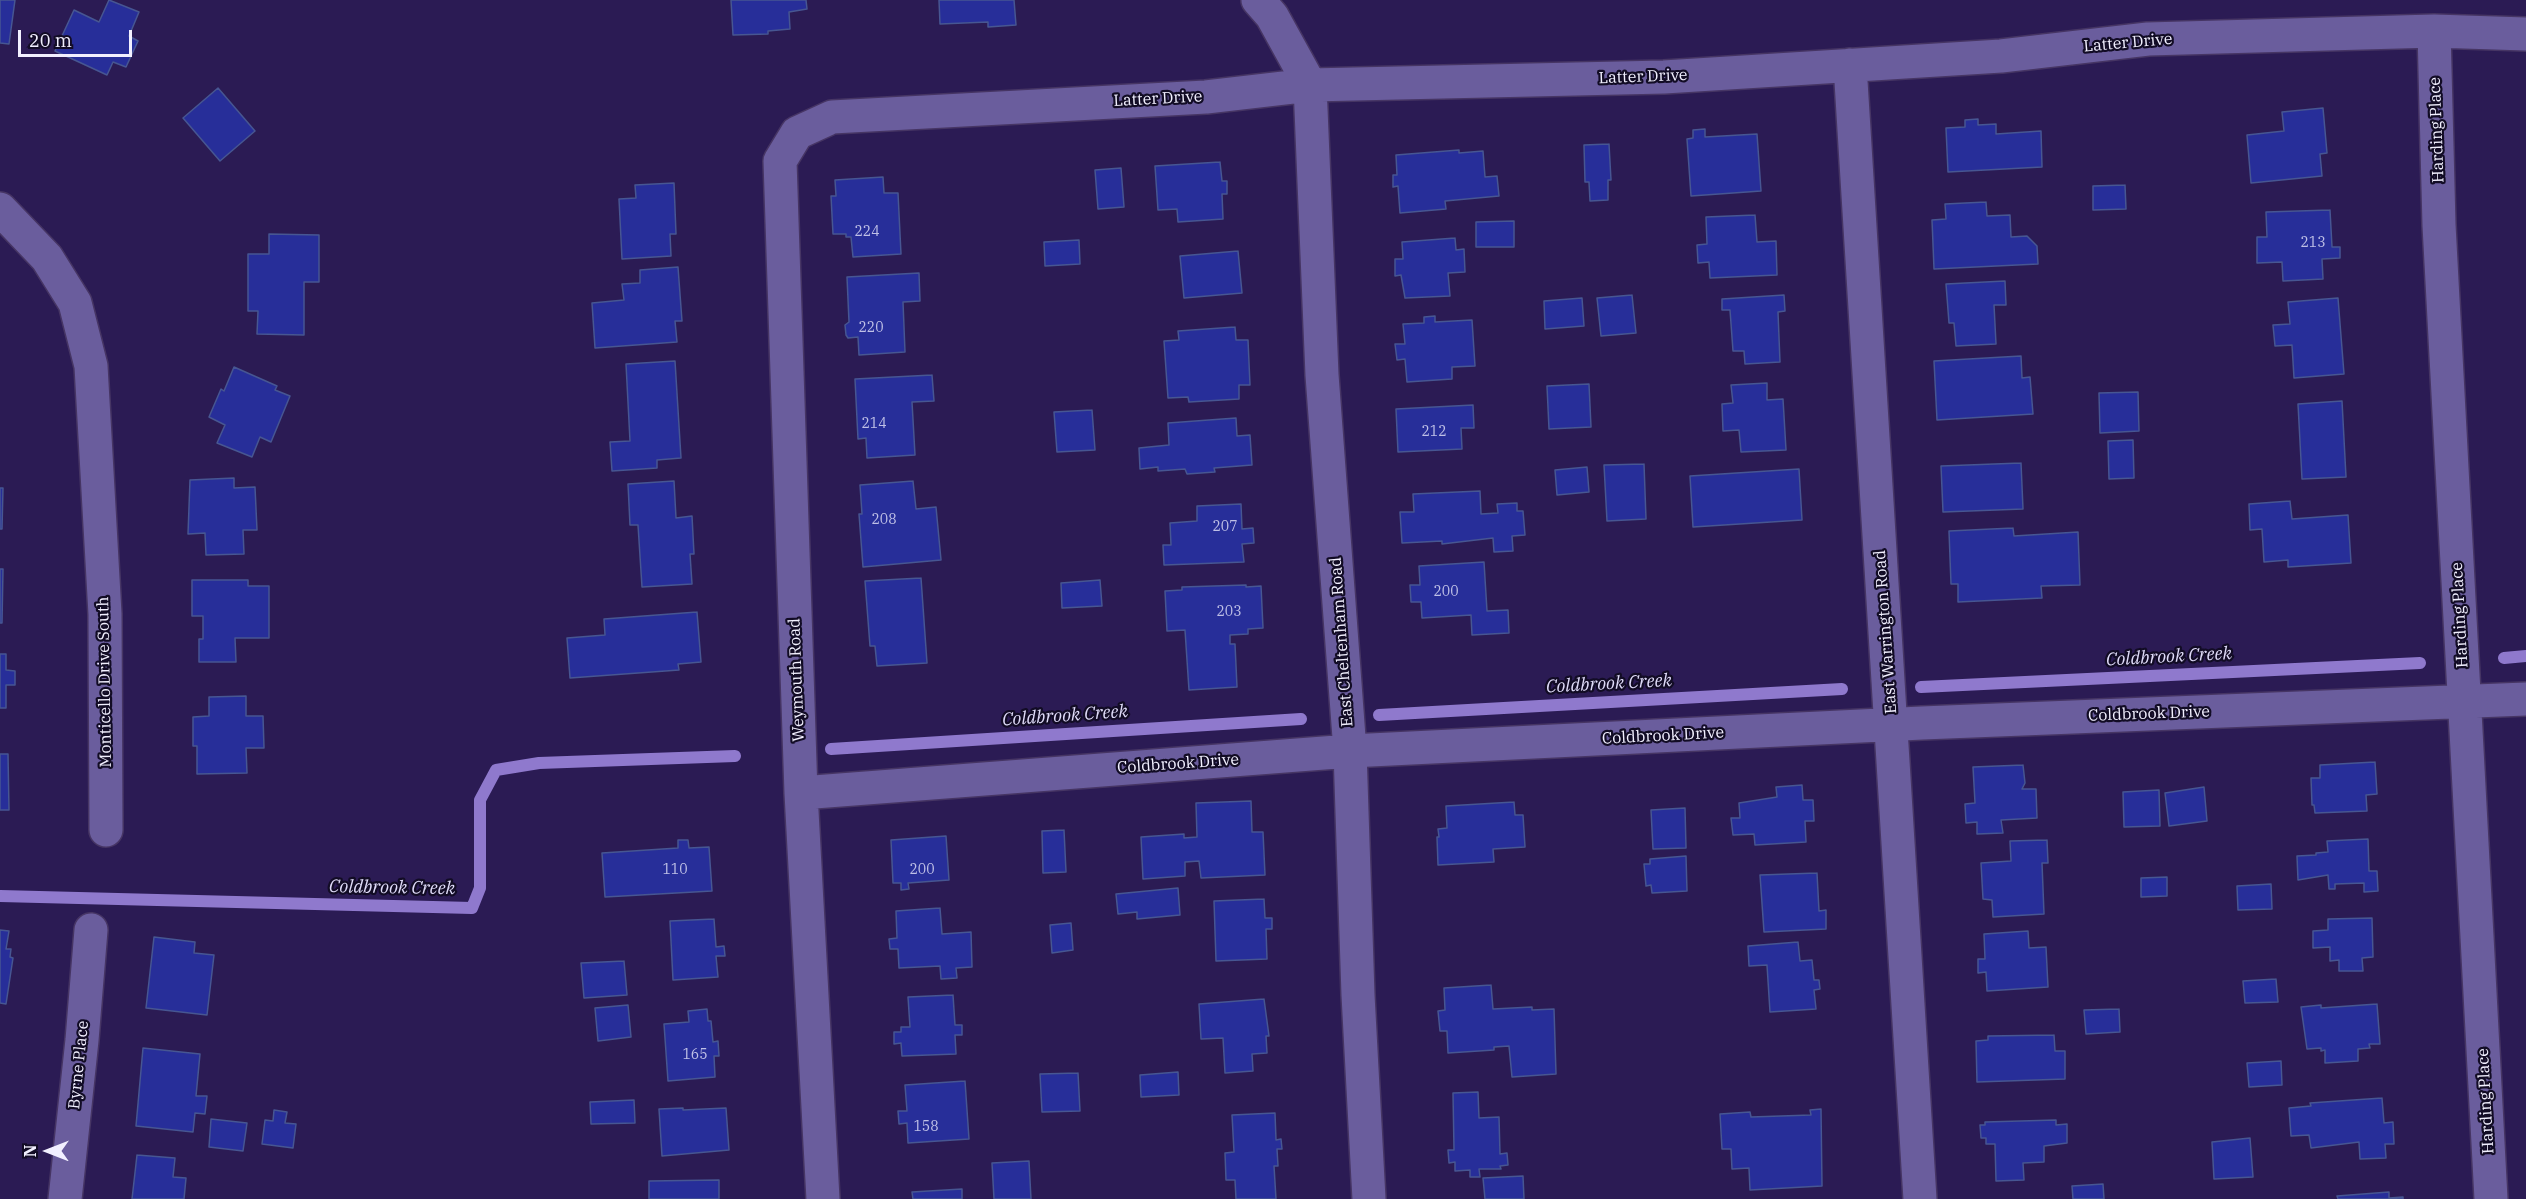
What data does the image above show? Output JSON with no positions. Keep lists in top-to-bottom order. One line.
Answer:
{"streets":{"street":["Latter Drive","Harding Place","East Warrington Road","East Cheltenham Road","Weymouth Road","Monticello Drive South","Coldbrook Drive","Byrne Place"]},"crossings":[["Latter Drive","Harding Place"],["Latter Drive","East Warrington Road"],["Latter Drive","East Cheltenham Road"],["Latter Drive","Weymouth Road"],["Harding Place","Coldbrook Drive"],["East Warrington Road","Coldbrook Drive"],["East Cheltenham Road","Coldbrook Drive"],["Weymouth Road","Coldbrook Drive"]],"water":["Coldbrook Creek"],"house_numbers":["224","213","220","214","212","208","207","200","203","110","200","165","158"],"scale_bar":"20 m","north":"left"}
